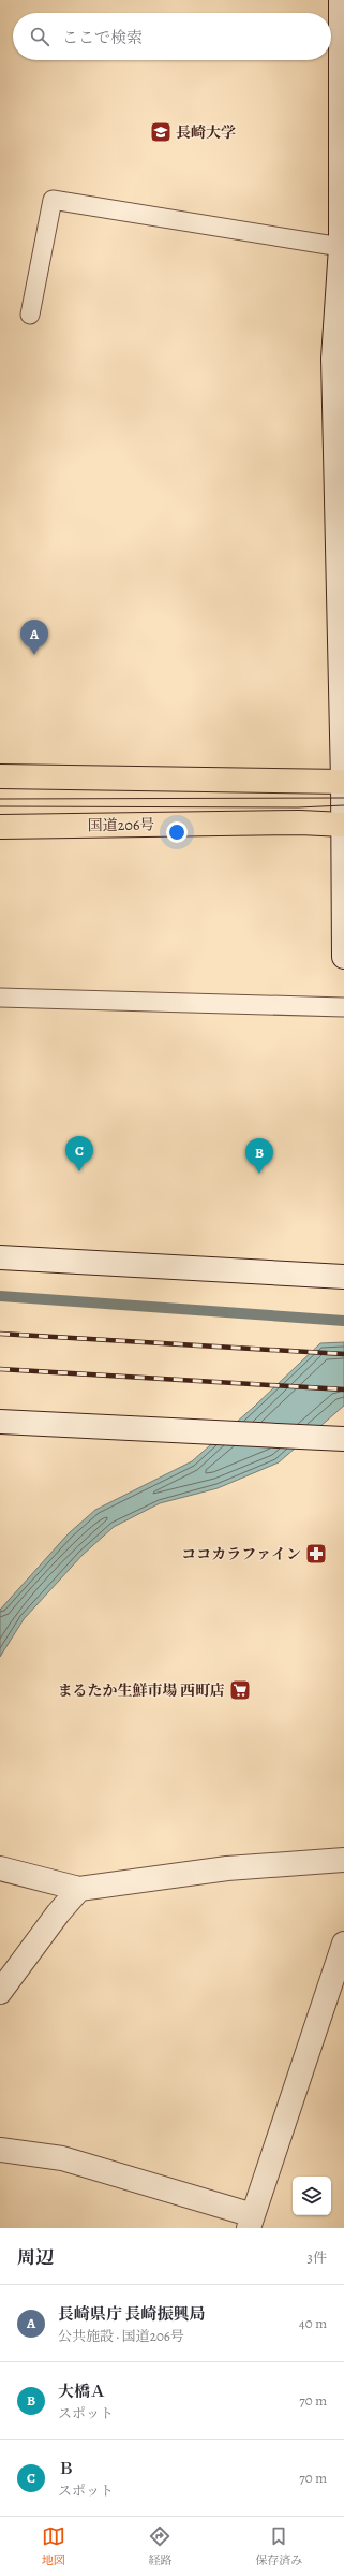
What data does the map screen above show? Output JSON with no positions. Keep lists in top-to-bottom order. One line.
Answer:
{"streets":{"highway":["国道206号"]},"places":{"school or university":["長崎大学"],"pharmacy":["ココカラファイン"],"supermarket":["まるたか生鮮市場 西町店"]},"page":{"search":"ここで検索","pins":["A","C","B"],"heading":["周辺","3件"],"list":[{"mark":"A","name":"長崎県庁 長崎振興局","note":"公共施設 · 国道206号","value":"40 m"},{"mark":"B","name":"大橋Ａ","note":"スポット","value":"70 m"},{"mark":"C","name":"Ｂ","note":"スポット","value":"70 m"}],"nav":["地図","経路","保存済み"]}}
